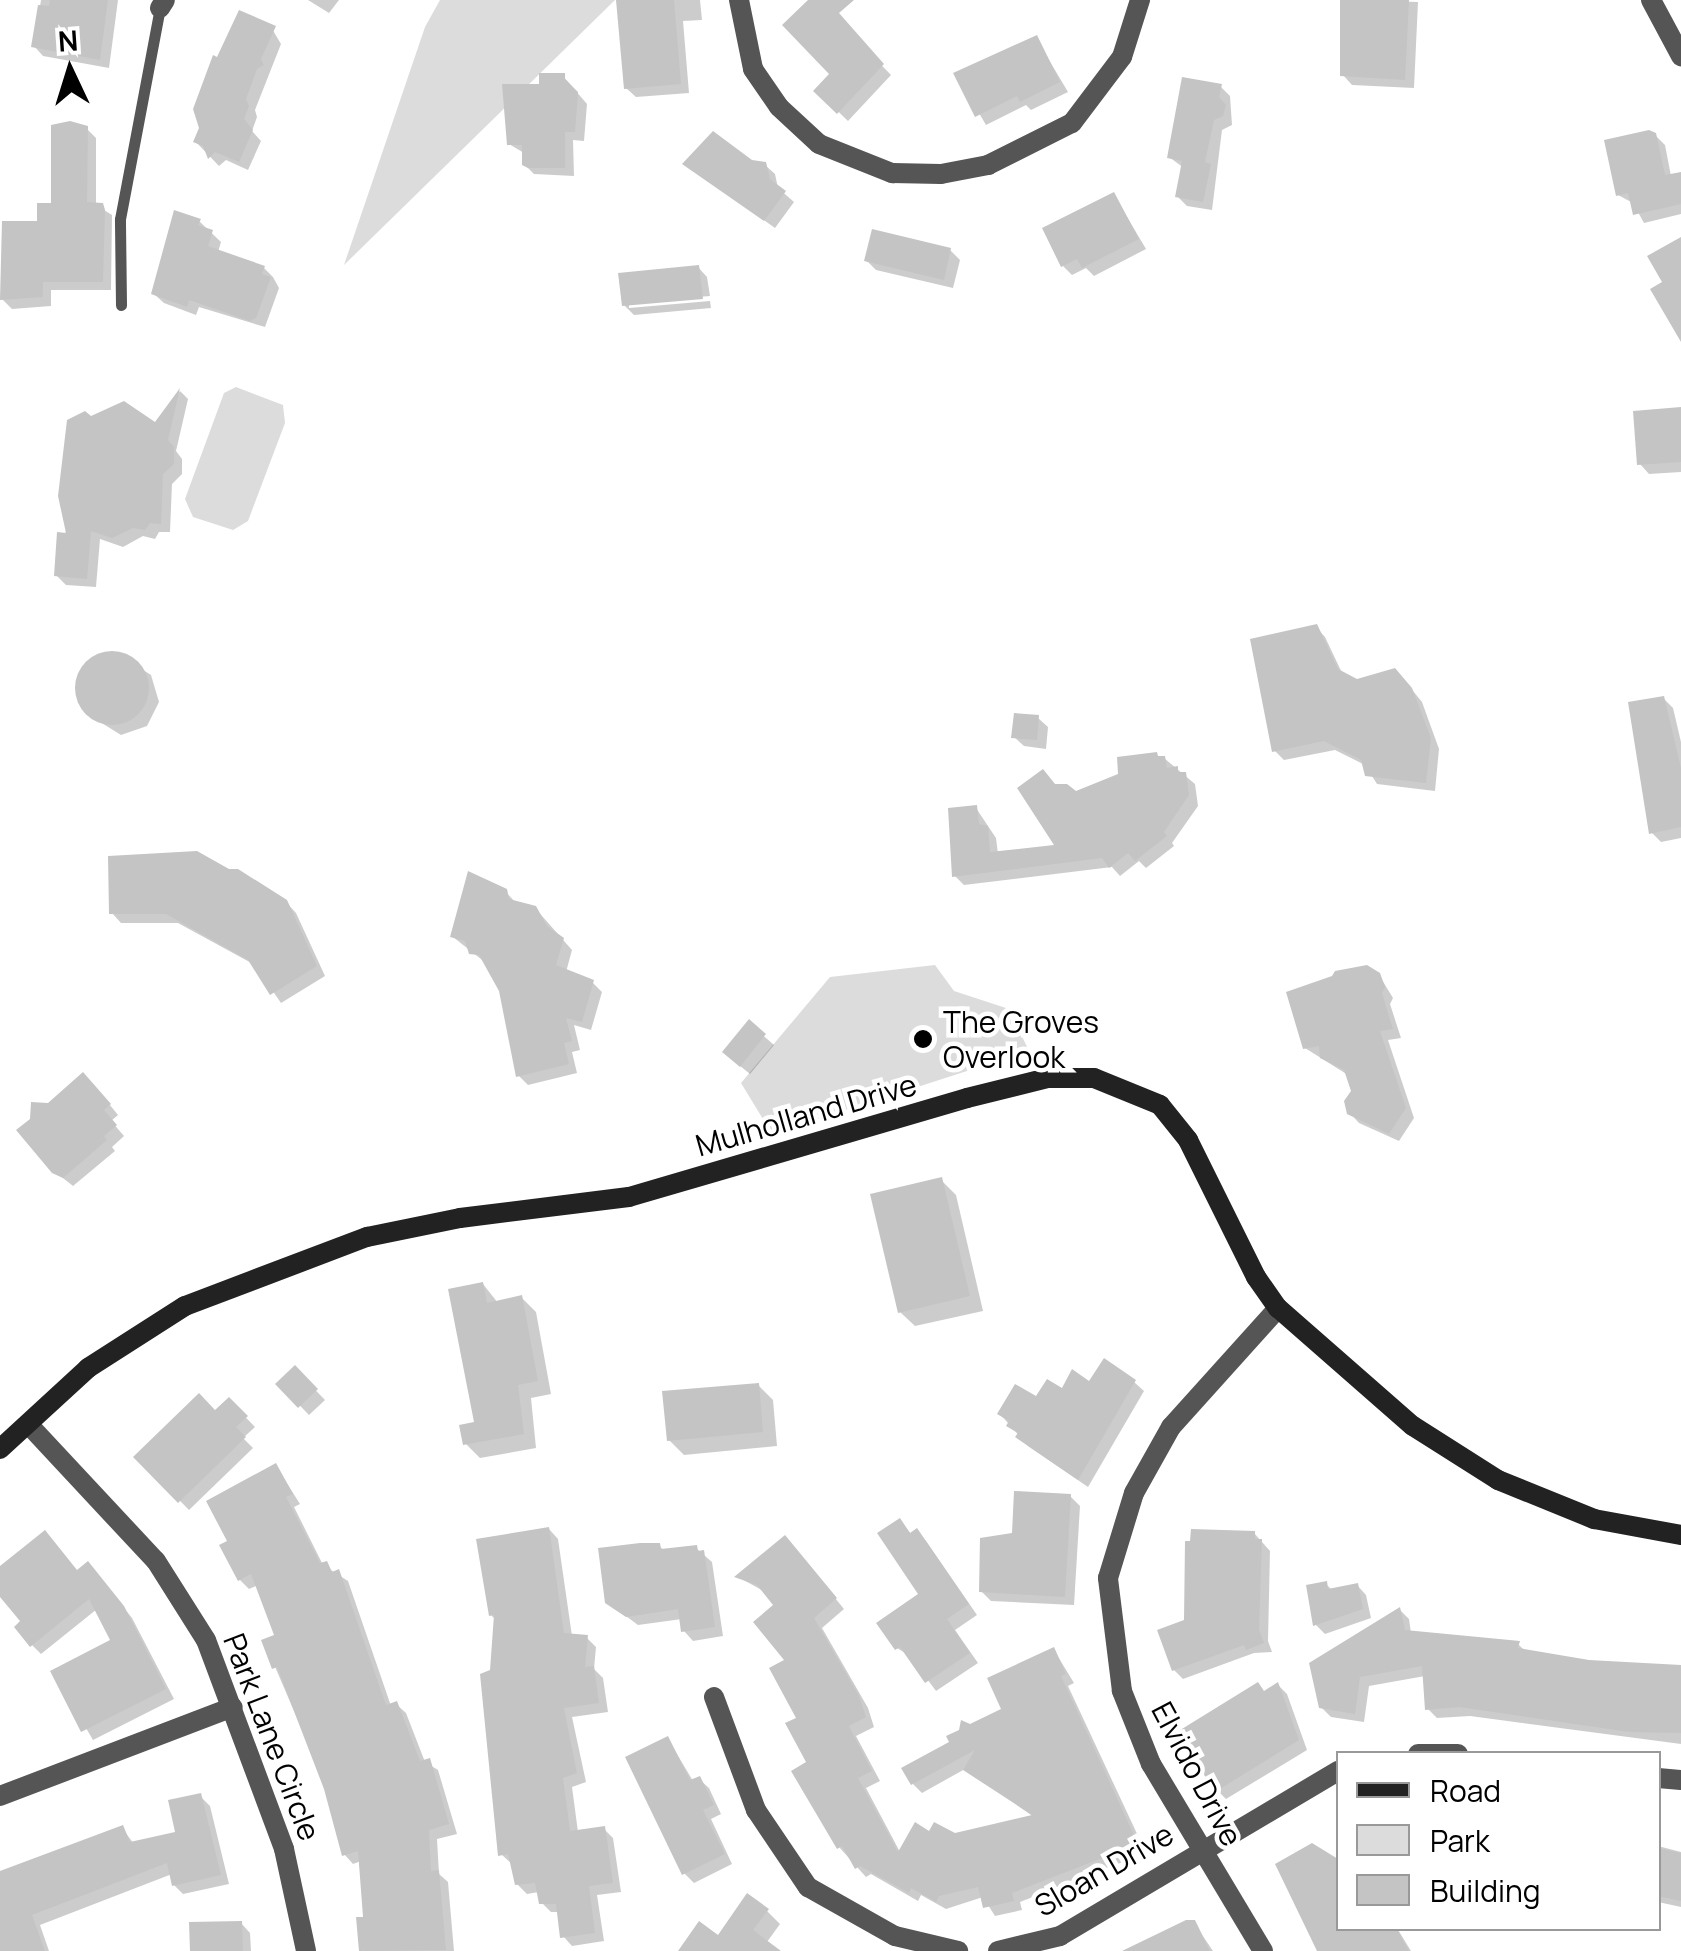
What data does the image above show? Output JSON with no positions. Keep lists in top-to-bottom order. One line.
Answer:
{"streets":{"main road":["Mulholland Drive"],"street":["Park Lane Circle","Elvido Drive","Sloan Drive"]},"crossings":[["Mulholland Drive","Park Lane Circle"],["Mulholland Drive","Elvido Drive"],["Elvido Drive","Sloan Drive"]],"places":["The Groves Overlook"],"legend":["Road","Park","Building"],"north":"top"}
